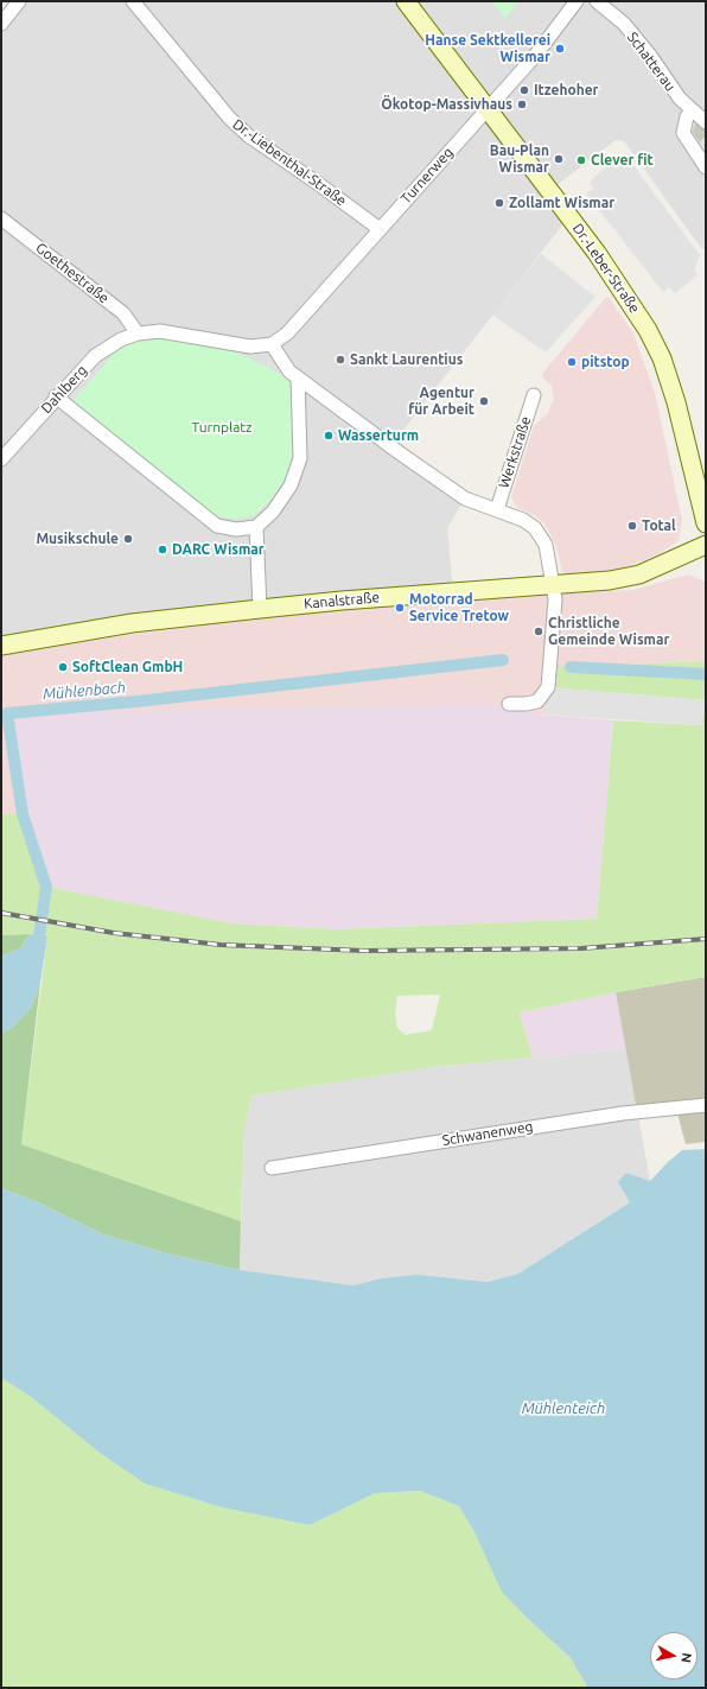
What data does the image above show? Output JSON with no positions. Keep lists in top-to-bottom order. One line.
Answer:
{"streets":{"street":["Schatterau","Dr.-Liebenthal-Straße","Turnerweg","Dr.-Leber-Straße","Goethestraße","Dahlberg","Werkstraße","Kanalstraße","Schwanenweg"]},"crossings":[["Dr.-Liebenthal-Straße","Turnerweg"],["Turnerweg","Dr.-Leber-Straße"],["Goethestraße","Dahlberg"]],"water":["Mühlenbach","Mühlenteich"],"parks":["Turnplatz"],"places":["Hanse Sektkellerei Wismar","Itzehoher","Ökotop-Massivhaus","Bau-Plan Wismar","Clever fit","Zollamt Wismar","Sankt Laurentius","pitstop","Agentur für Arbeit","Wasserturm","Total","Musikschule","DARC Wismar","Motorrad Service Tretow","Christliche Gemeinde Wismar","SoftClean GmbH"],"north":"right"}
